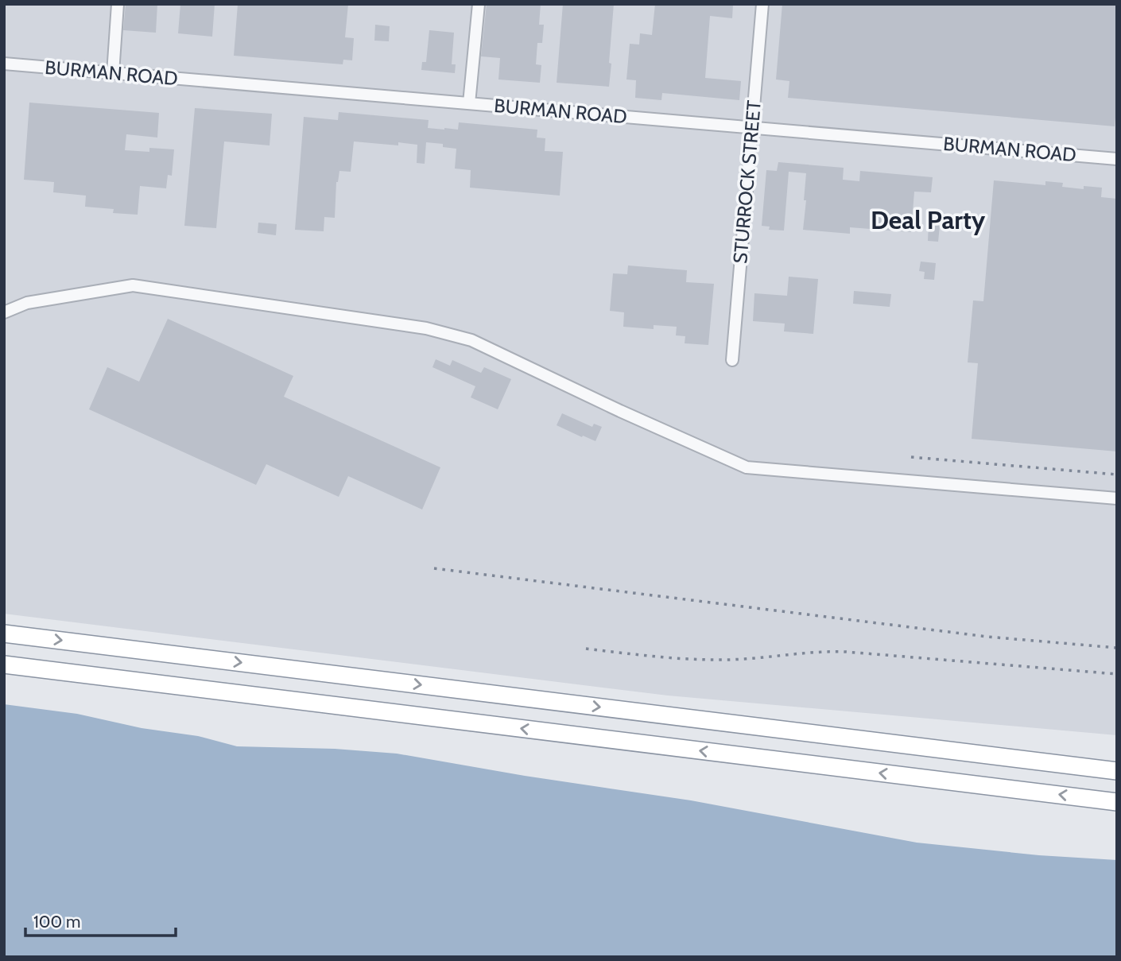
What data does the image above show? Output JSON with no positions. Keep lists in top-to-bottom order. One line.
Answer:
{"streets":{"street":["BURMAN ROAD","STURROCK STREET"]},"crossings":[["BURMAN ROAD","STURROCK STREET"]],"districts":["Deal Party"],"scale_bar":"100 m"}
